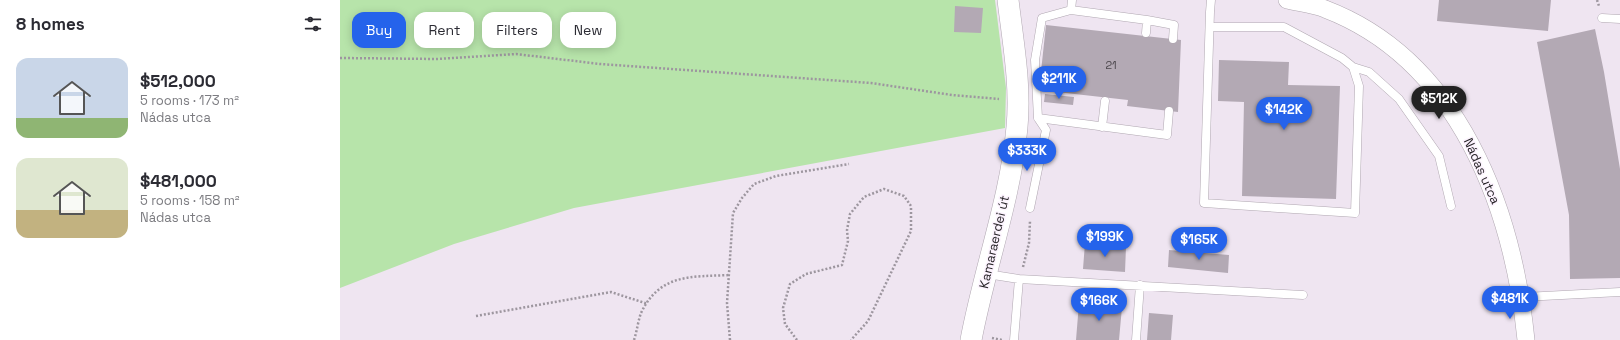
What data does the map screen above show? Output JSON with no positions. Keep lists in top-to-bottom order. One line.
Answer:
{"streets":{"street":["Nádas utca","Kamaraerdei út"]},"house_numbers":["21"],"page":{"heading":"8 homes","chip":["Buy","Rent","Filters","New"],"list":[{"name":"$512,000","note":"5 rooms · 173 m² · Nádas utca"},{"name":"$481,000","note":"5 rooms · 158 m² · Nádas utca"}],"price":["$211K","$512K","$142K","$333K","$199K","$165K","$481K","$166K"]}}
